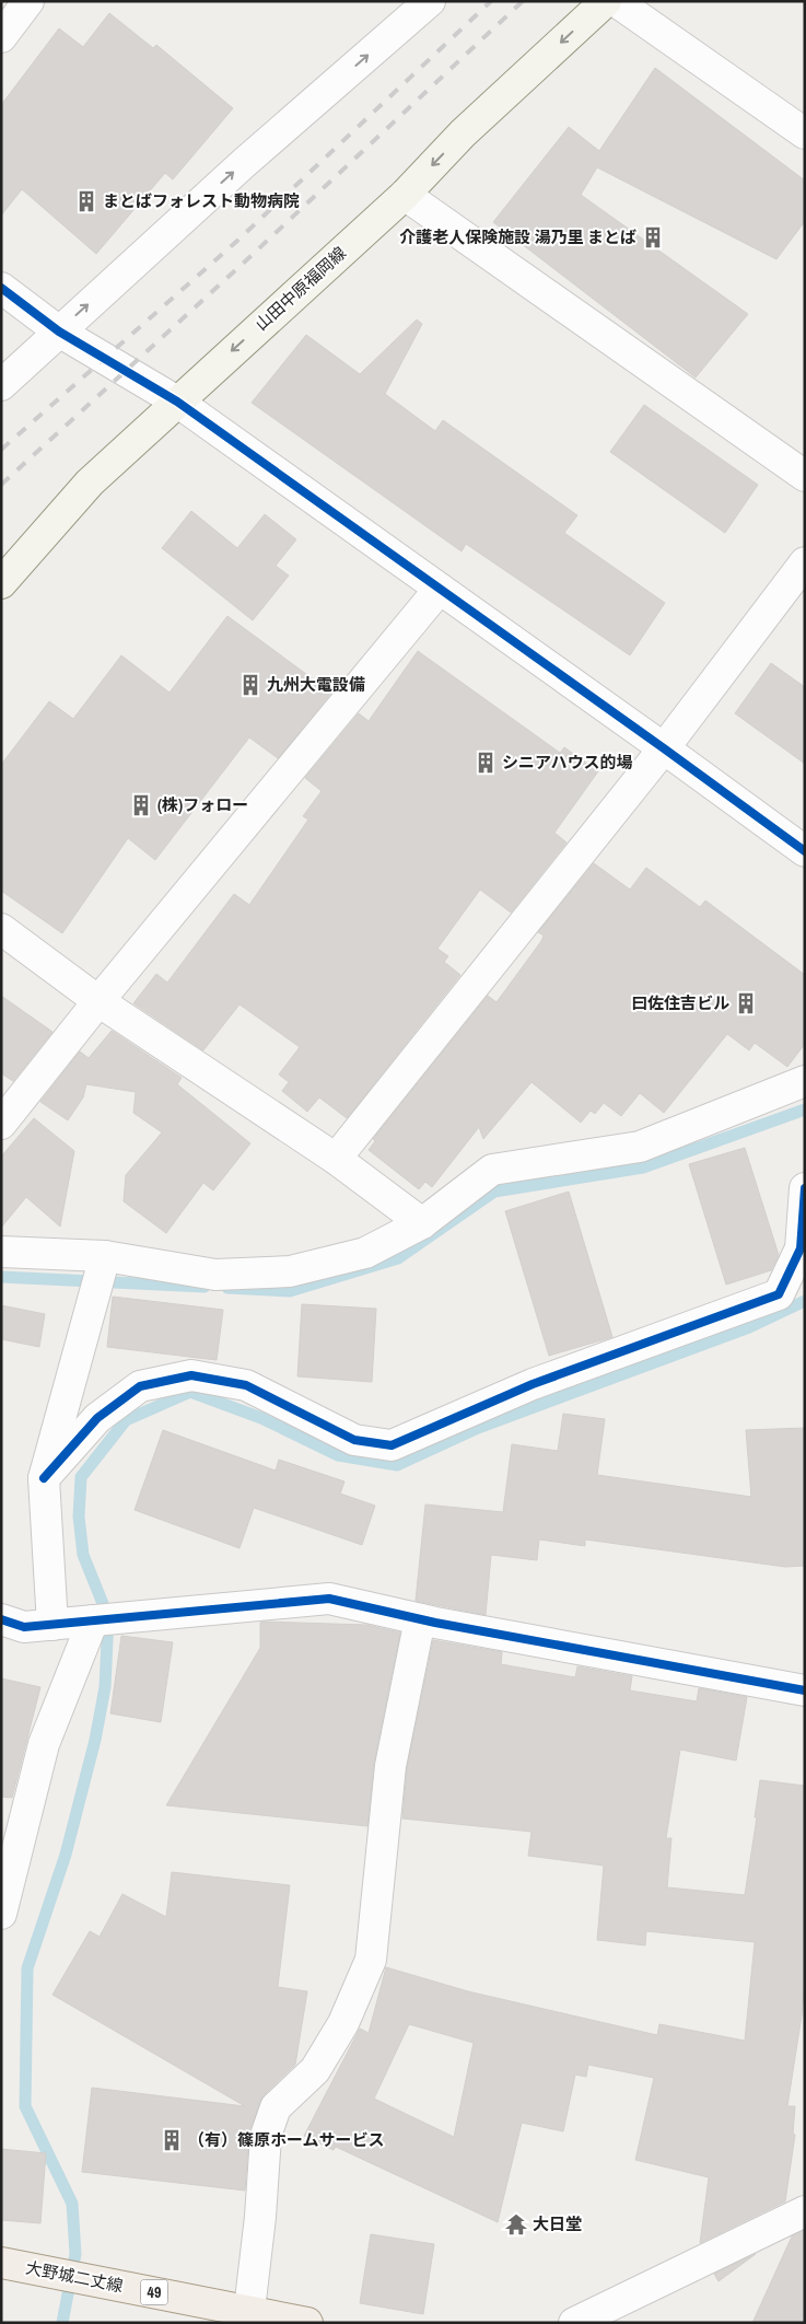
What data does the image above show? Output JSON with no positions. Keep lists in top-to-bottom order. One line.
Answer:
{"streets":{"main road":["山田中原福岡線","大野城二丈線","49"]},"one_way":["山田中原福岡線"],"places":{"building":["まとばフォレスト動物病院","介護老人保険施設 湯乃里 まとば","九州大電設備","シニアハウス的場","(株)フォロー","曰佐住吉ビル","（有）篠原ホームサービス"],"temple":["大日堂"]}}
